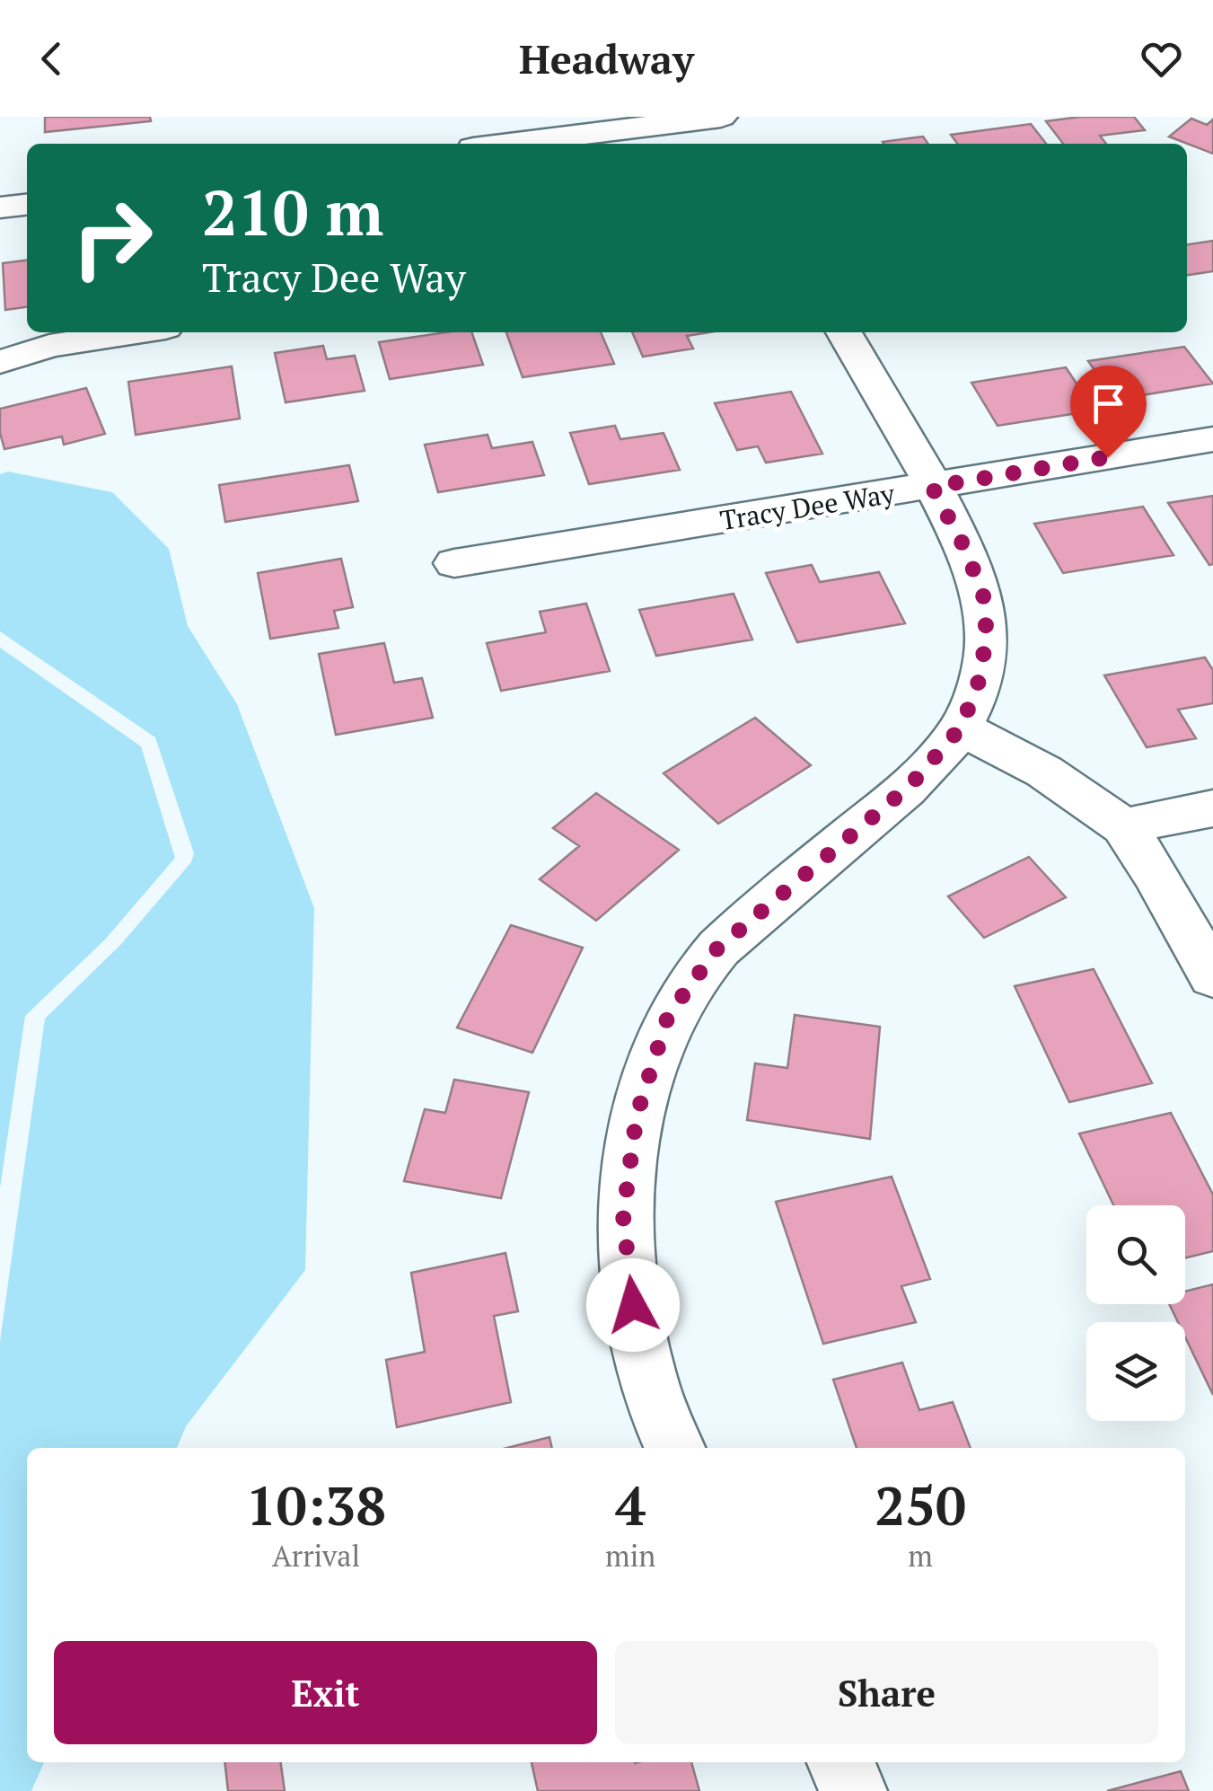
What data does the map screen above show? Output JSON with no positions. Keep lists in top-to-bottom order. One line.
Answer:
{"streets":{"street":["Tracy Dee Way"]},"page":{"header":"Headway","turn":["210 m","Tracy Dee Way"],"eta":["10:38","Arrival","4","min","250","m"],"buttons":["Exit","Share"]}}
